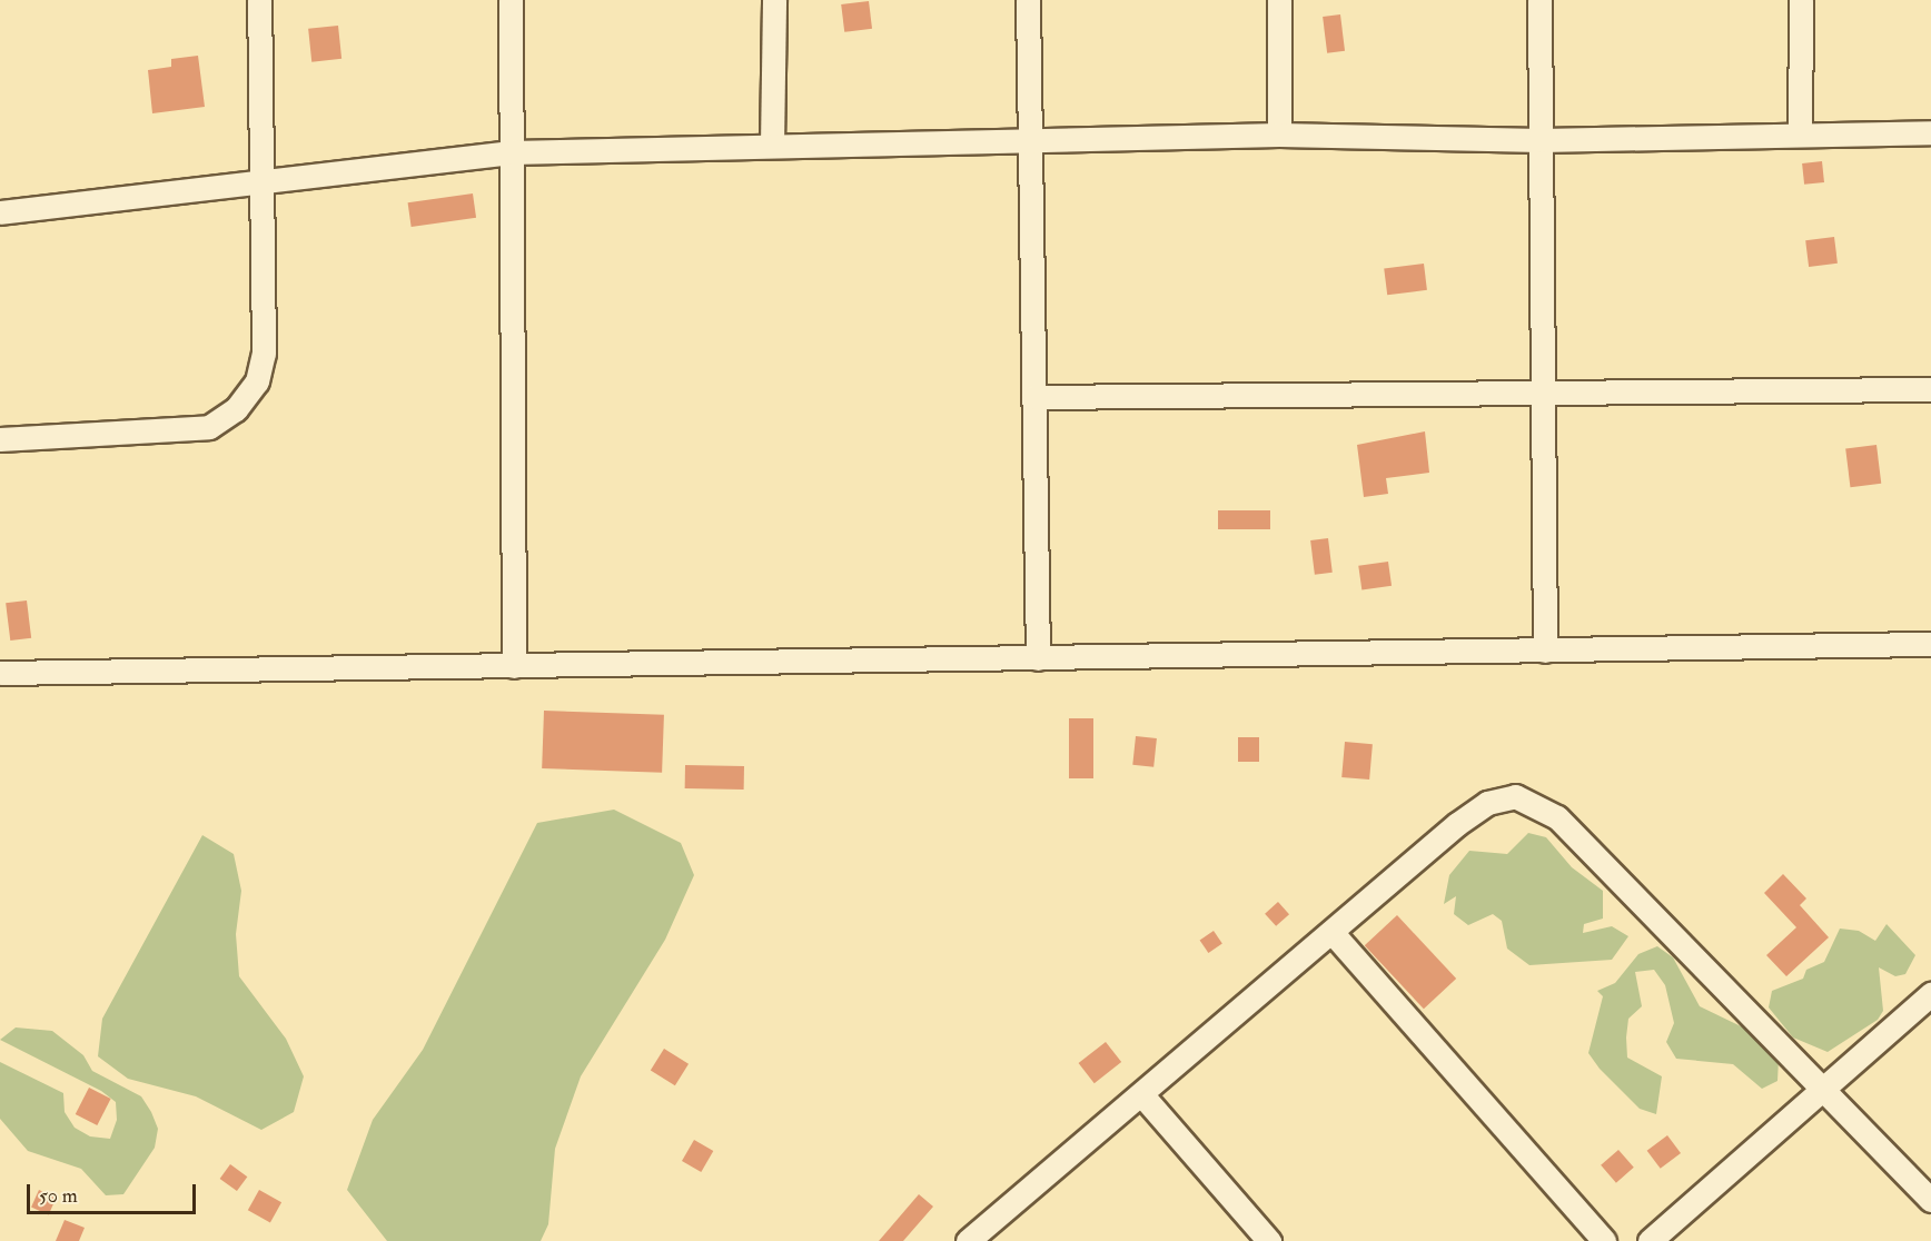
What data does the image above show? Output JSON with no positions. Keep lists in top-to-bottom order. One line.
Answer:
{"scale_bar":"50 m"}
